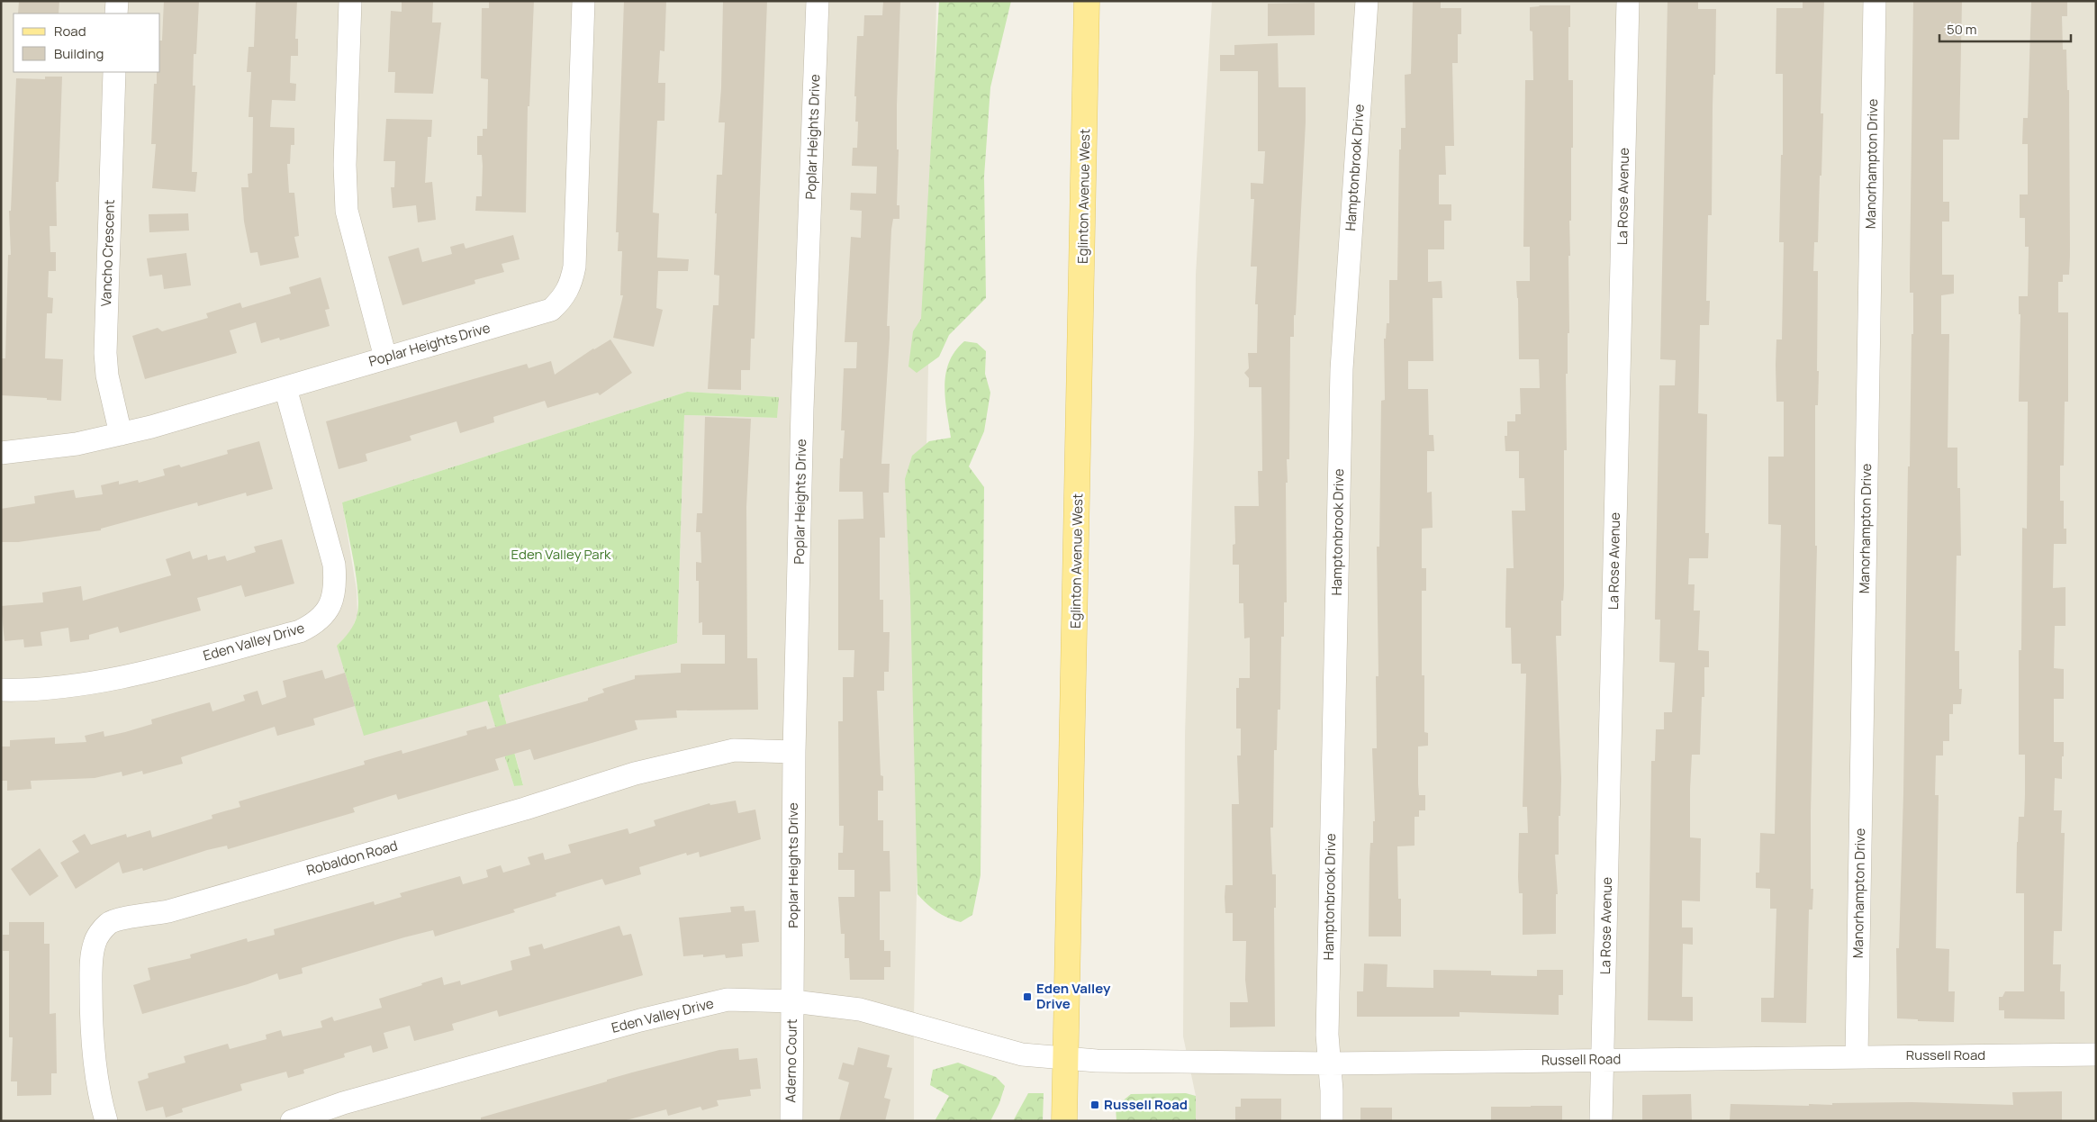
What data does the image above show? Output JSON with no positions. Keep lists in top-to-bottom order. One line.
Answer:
{"streets":{"main road":["Eglinton Avenue West"],"street":["Poplar Heights Drive","Manorhampton Drive","Hamptonbrook Drive","La Rose Avenue","Vancho Crescent","Eden Valley Drive","Robaldon Road","Russell Road","Aderno Court"]},"crossings":[["Poplar Heights Drive","Vancho Crescent"],["Poplar Heights Drive","Eden Valley Drive"],["Poplar Heights Drive","Robaldon Road"],["Poplar Heights Drive","Aderno Court"],["Manorhampton Drive","Russell Road"],["Hamptonbrook Drive","Russell Road"],["Eglinton Avenue West","Eden Valley Drive"],["Eglinton Avenue West","Russell Road"],["La Rose Avenue","Russell Road"],["Eden Valley Drive","Russell Road"],["Eden Valley Drive","Aderno Court"]],"parks":["Eden Valley Park"],"places":{"transit":["Eden Valley Drive","Russell Road"]},"legend":["Road","Building"],"scale_bar":"50 m"}
